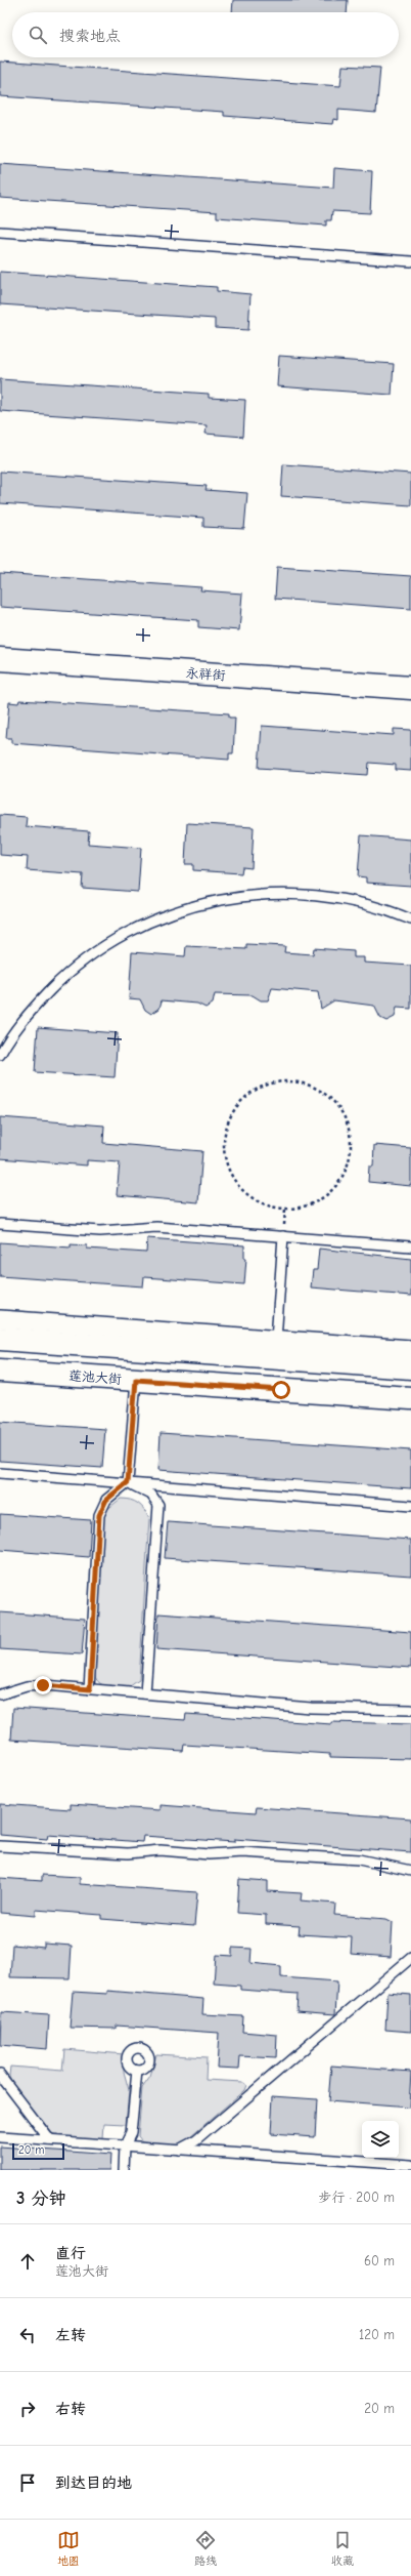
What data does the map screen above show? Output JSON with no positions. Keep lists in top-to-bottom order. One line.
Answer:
{"streets":{"main road":["永祥街","莲池大街"]},"scale_bar":"20 m","page":{"search":"搜索地点","scale":"20 m","heading":["3 分钟","步行 · 200 m"],"list":[["直行","莲池大街","60 m"],["左转","120 m"],["右转","20 m"],"到达目的地"],"nav":["地图","路线","收藏"]}}
